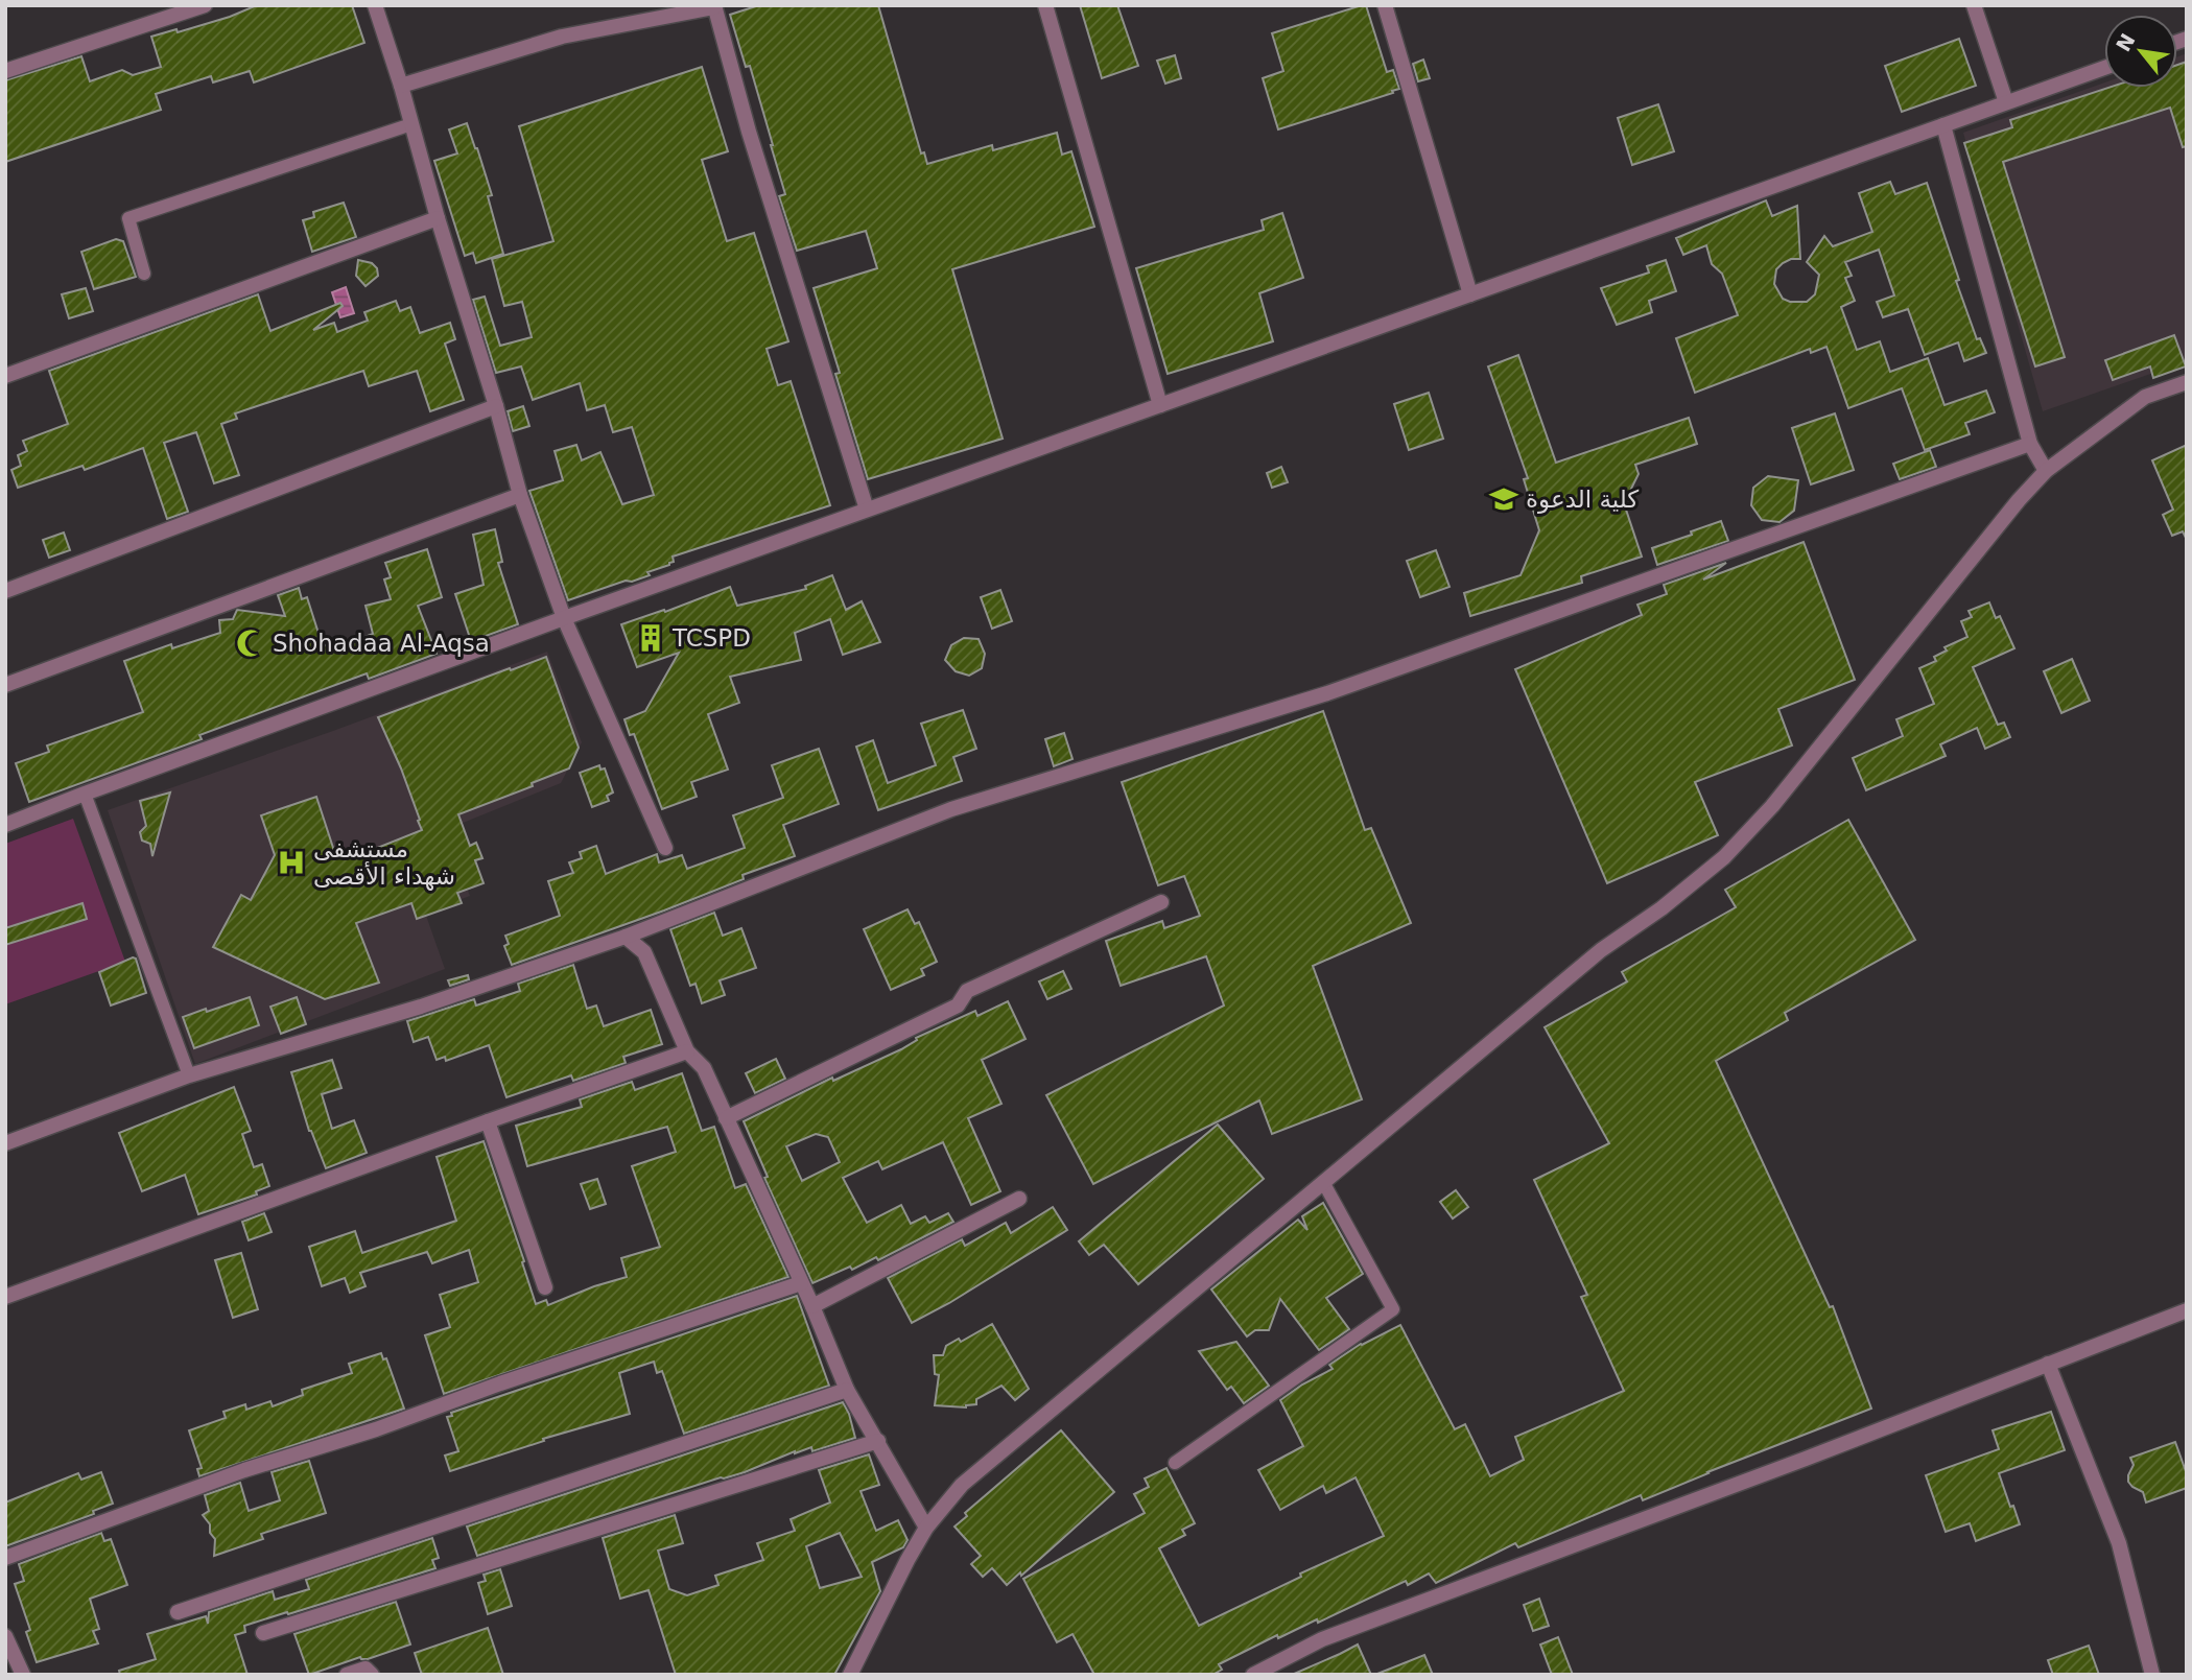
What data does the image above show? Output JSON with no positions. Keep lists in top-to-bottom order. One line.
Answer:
{"places":{"school or university":["كلية الدعوة"],"building":["TCSPD"],"mosque":["Shohadaa Al-Aqsa"],"hospital":["مستشفى شهداء الأقصى"]},"north":"top left"}
